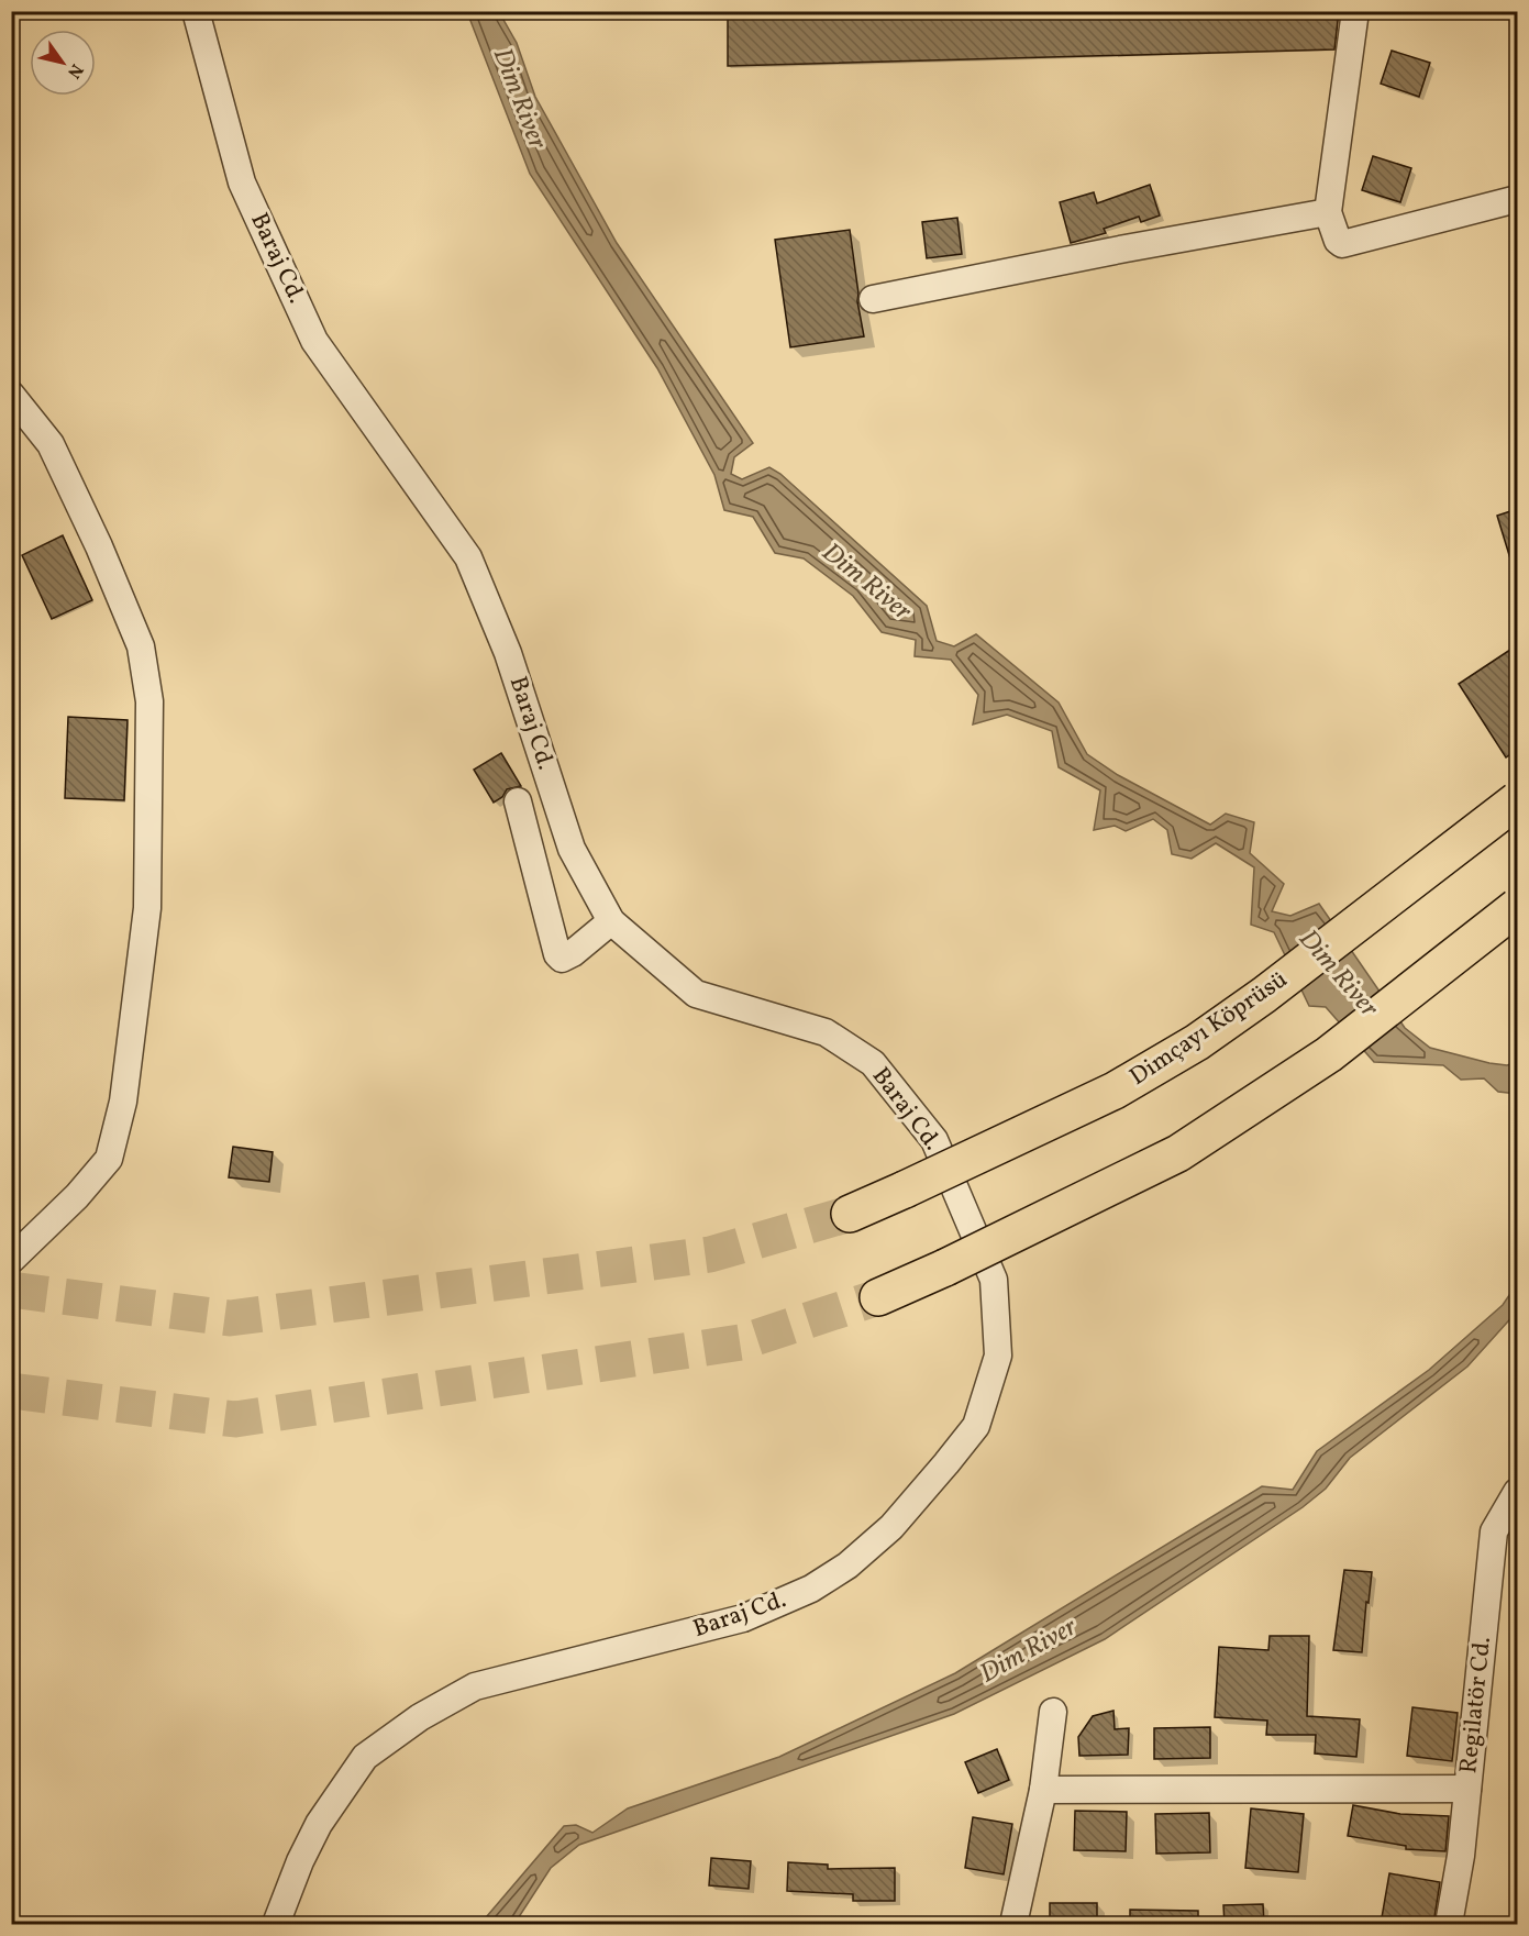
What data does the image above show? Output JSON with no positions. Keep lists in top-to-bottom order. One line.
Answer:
{"streets":{"highway":["Dimçayı Köprüsü"],"street":["Baraj Cd.","Regilatör Cd."]},"water":["Dim River"],"north":"bottom right"}
